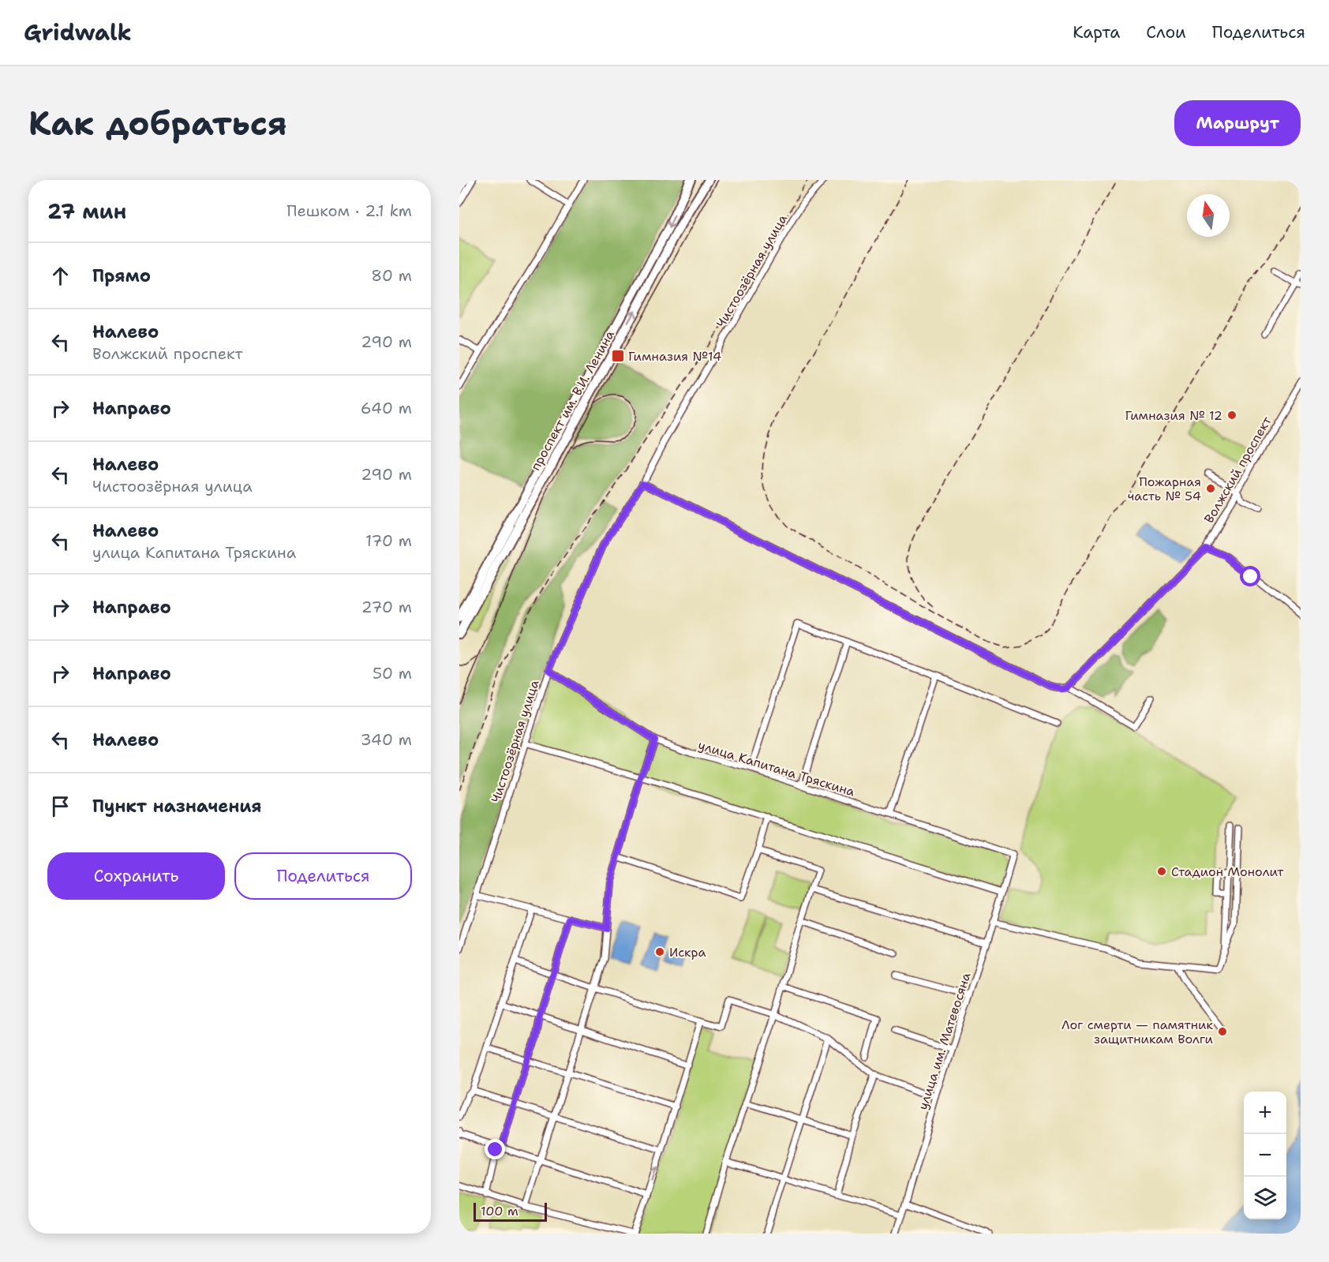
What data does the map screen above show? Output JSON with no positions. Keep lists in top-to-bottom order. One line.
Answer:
{"streets":{"main road":["проспект им. В.И. Ленина"],"street":["Чистоозёрная улица","Волжский проспект","улица Капитана Тряскина","улица им. Матевосяна"]},"crossings":[["Чистоозёрная улица","улица Капитана Тряскина"],["улица Капитана Тряскина","улица им. Матевосяна"]],"places":{"transit":["Гимназия №14"],"other":["Гимназия № 12","Пожарная часть № 54","Стадион Монолит","Искра","Лог смерти — памятник защитникам Волги"]},"scale_bar":"100 m","north":"top","page":{"header":"Gridwalk","nav":["Карта","Слои","Поделиться"],"buttons":["Маршрут",["Сохранить","Поделиться"]],"title":"Как добраться","heading":["27 мин","Пешком · 2.1 km"],"list":[["Прямо","80 m"],["Налево","Волжский проспект","290 m"],["Направо","640 m"],["Налево","Чистоозёрная улица","290 m"],["Налево","улица Капитана Тряскина","170 m"],["Направо","270 m"],["Направо","50 m"],["Налево","340 m"],"Пункт назначения"],"map_buttons":["+","−"],"scale":"100 m"}}
